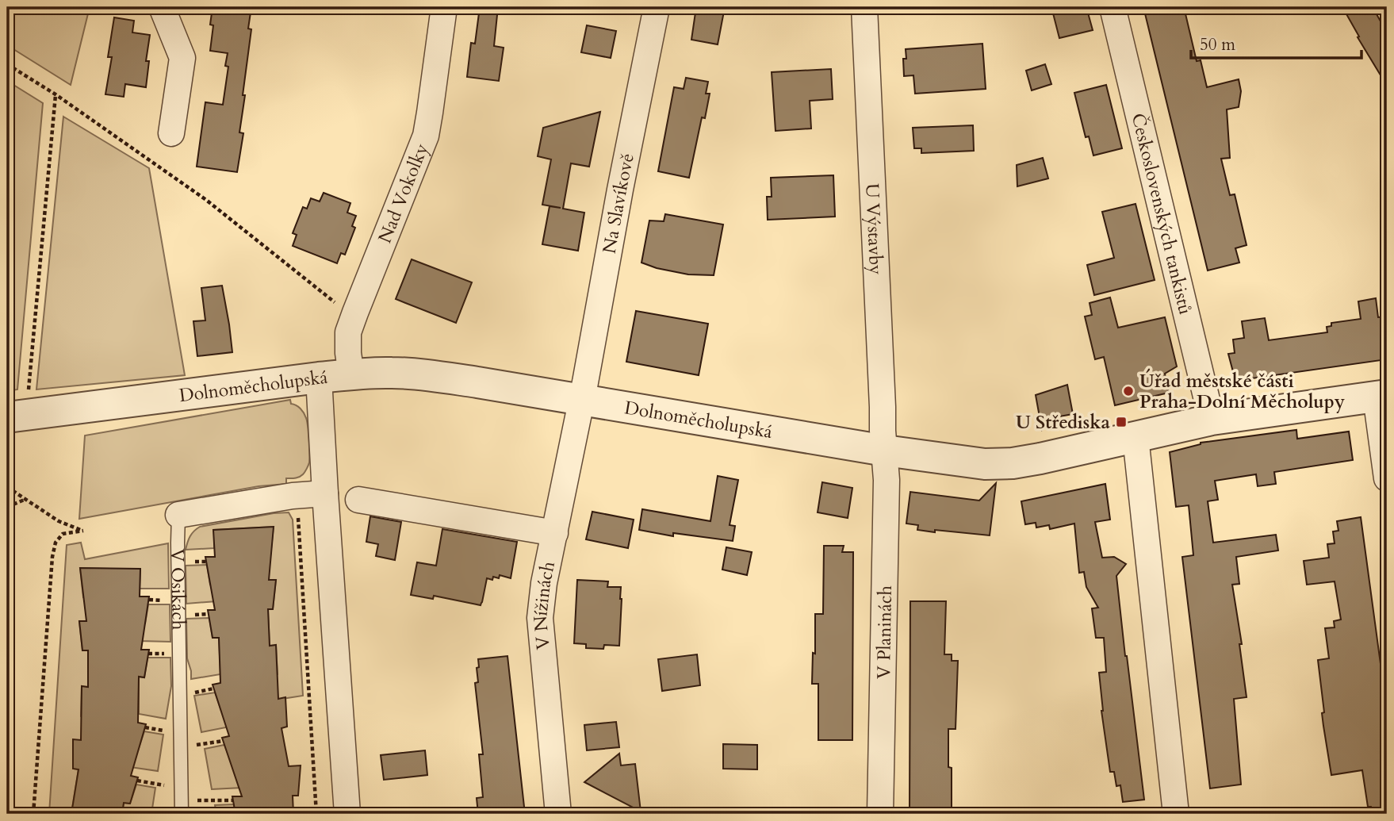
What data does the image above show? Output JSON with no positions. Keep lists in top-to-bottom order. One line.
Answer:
{"streets":{"street":["Nad Vokolky","Na Slavíkově","Československých tankistů","U Výstavby","Dolnoměcholupská","V Osikách","V Nížinách","V Planinách"]},"crossings":[["Nad Vokolky","Dolnoměcholupská"],["Na Slavíkově","Dolnoměcholupská"],["Na Slavíkově","V Nížinách"],["Československých tankistů","Dolnoměcholupská"],["U Výstavby","Dolnoměcholupská"],["U Výstavby","V Planinách"],["Dolnoměcholupská","V Nížinách"],["Dolnoměcholupská","V Planinách"]],"places":{"other":["Úřad městské části Praha-Dolní Měcholupy"],"transit":["U Střediska"]},"scale_bar":"50 m"}
